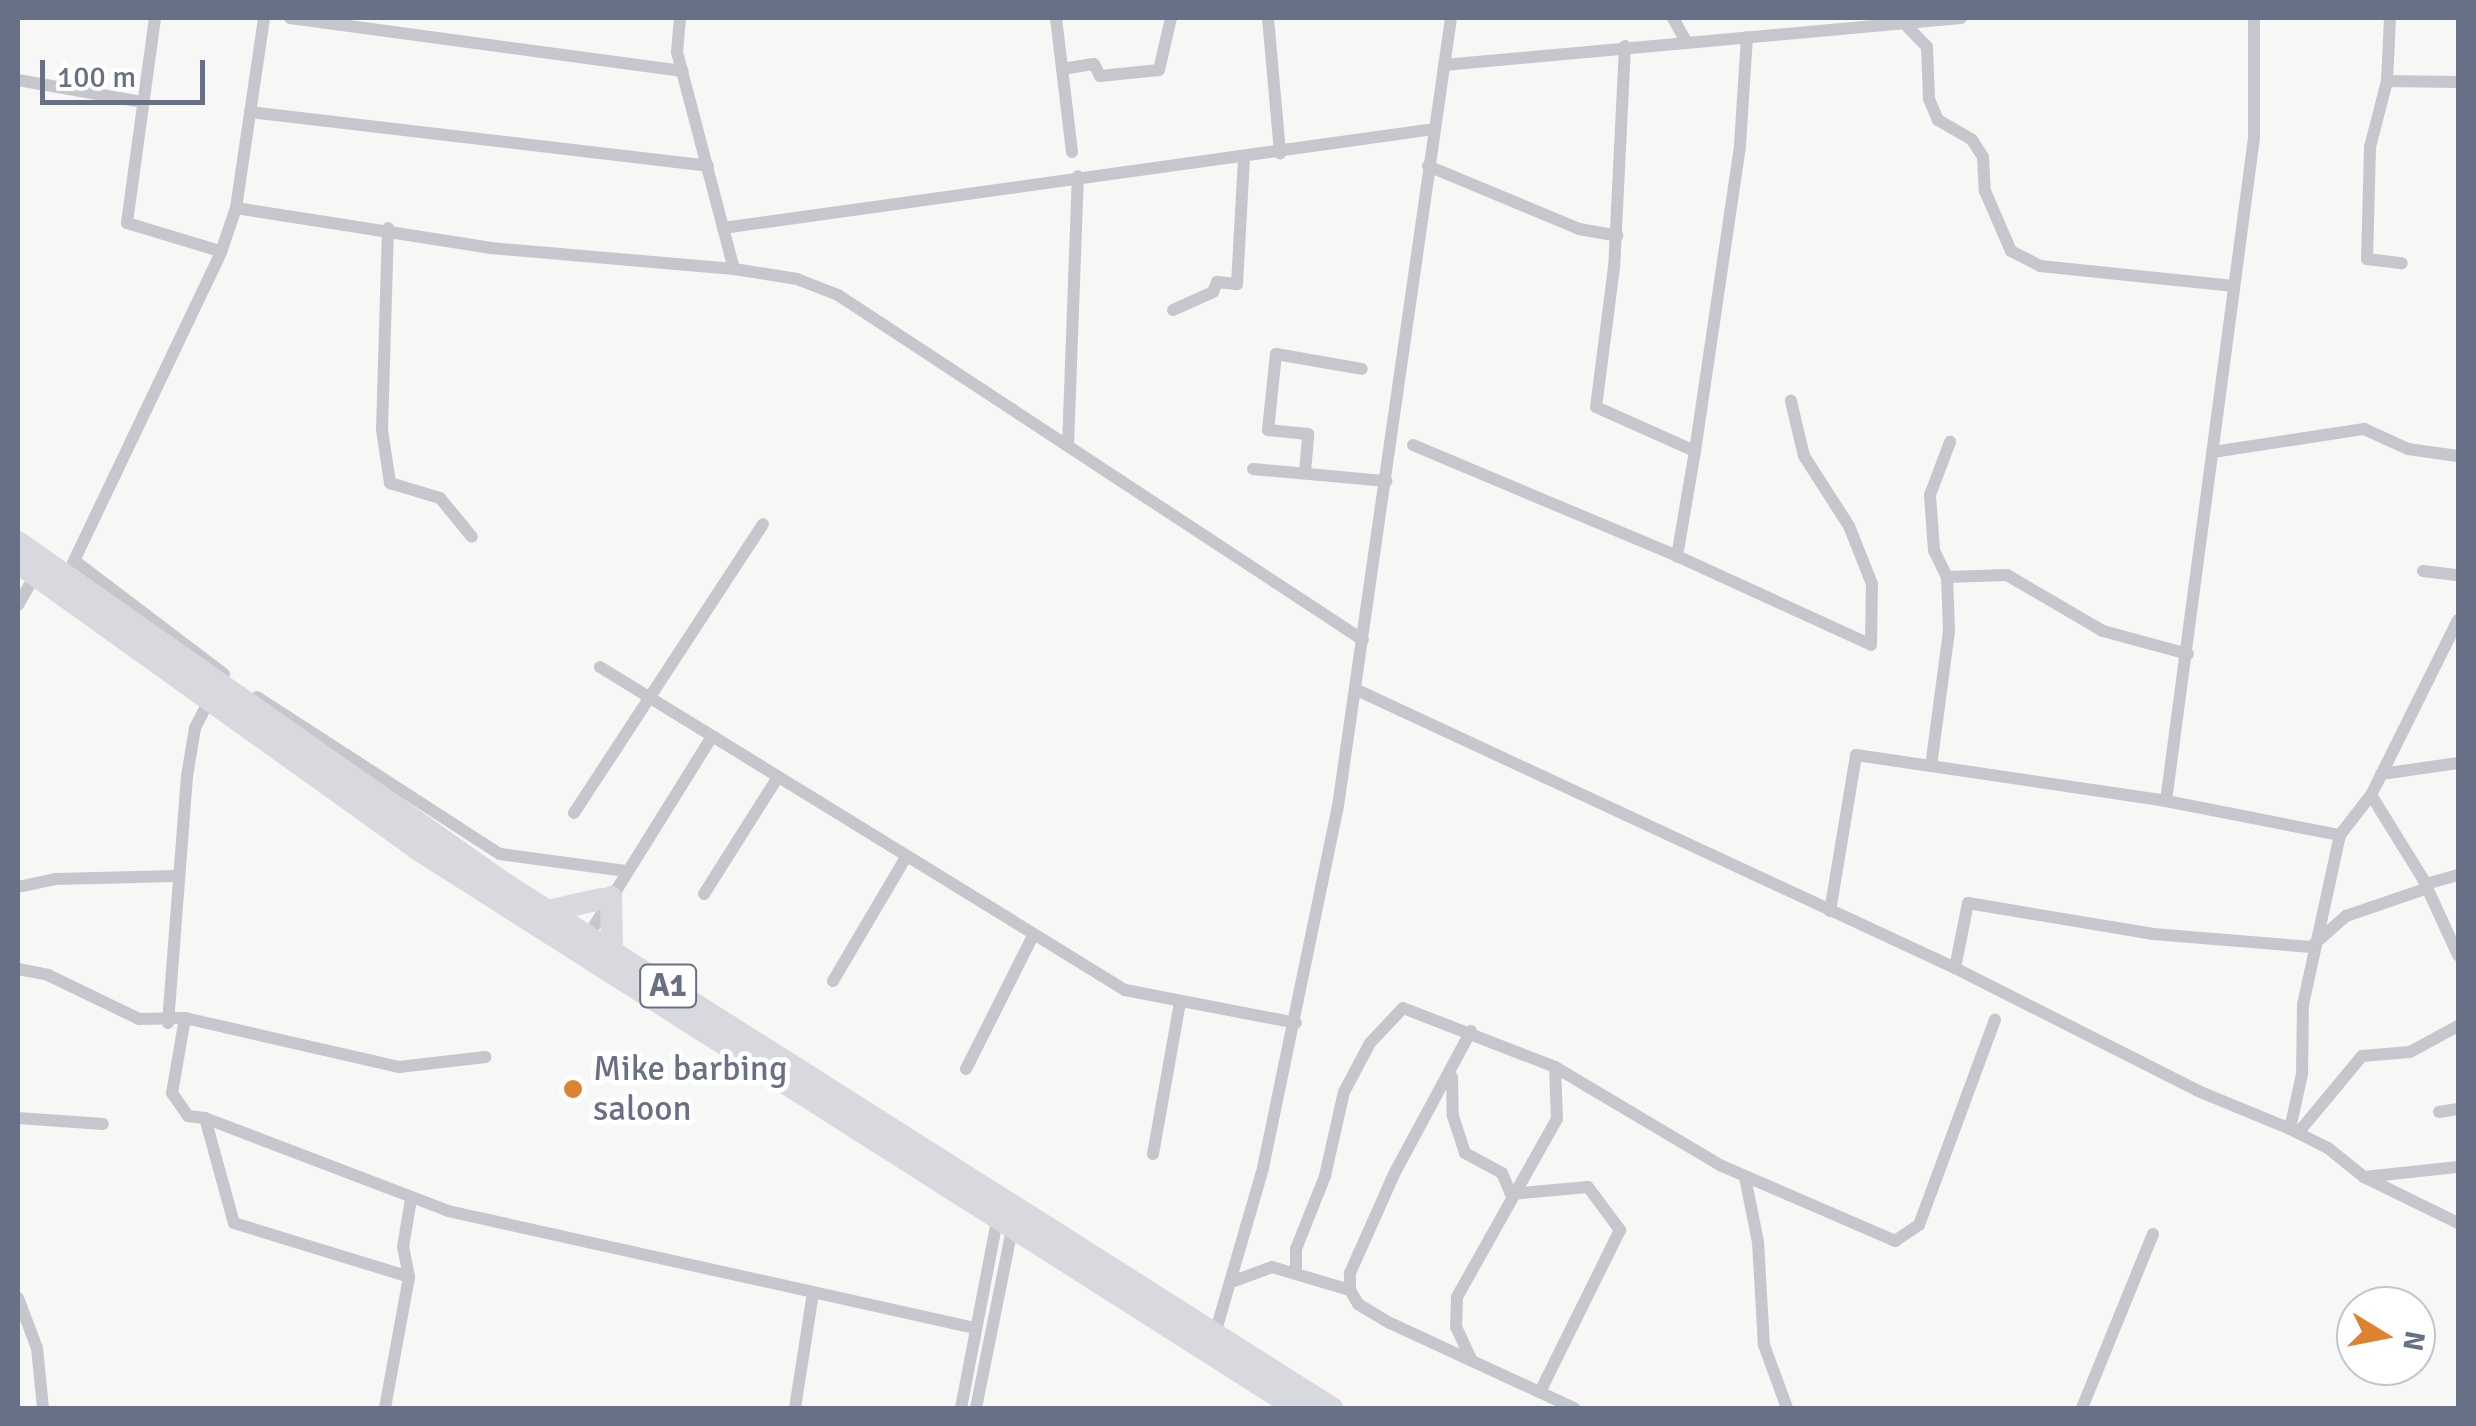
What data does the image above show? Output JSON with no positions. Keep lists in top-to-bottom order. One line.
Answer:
{"streets":{"highway":["A1"]},"places":["Mike barbing saloon"],"scale_bar":"100 m","north":"right"}
